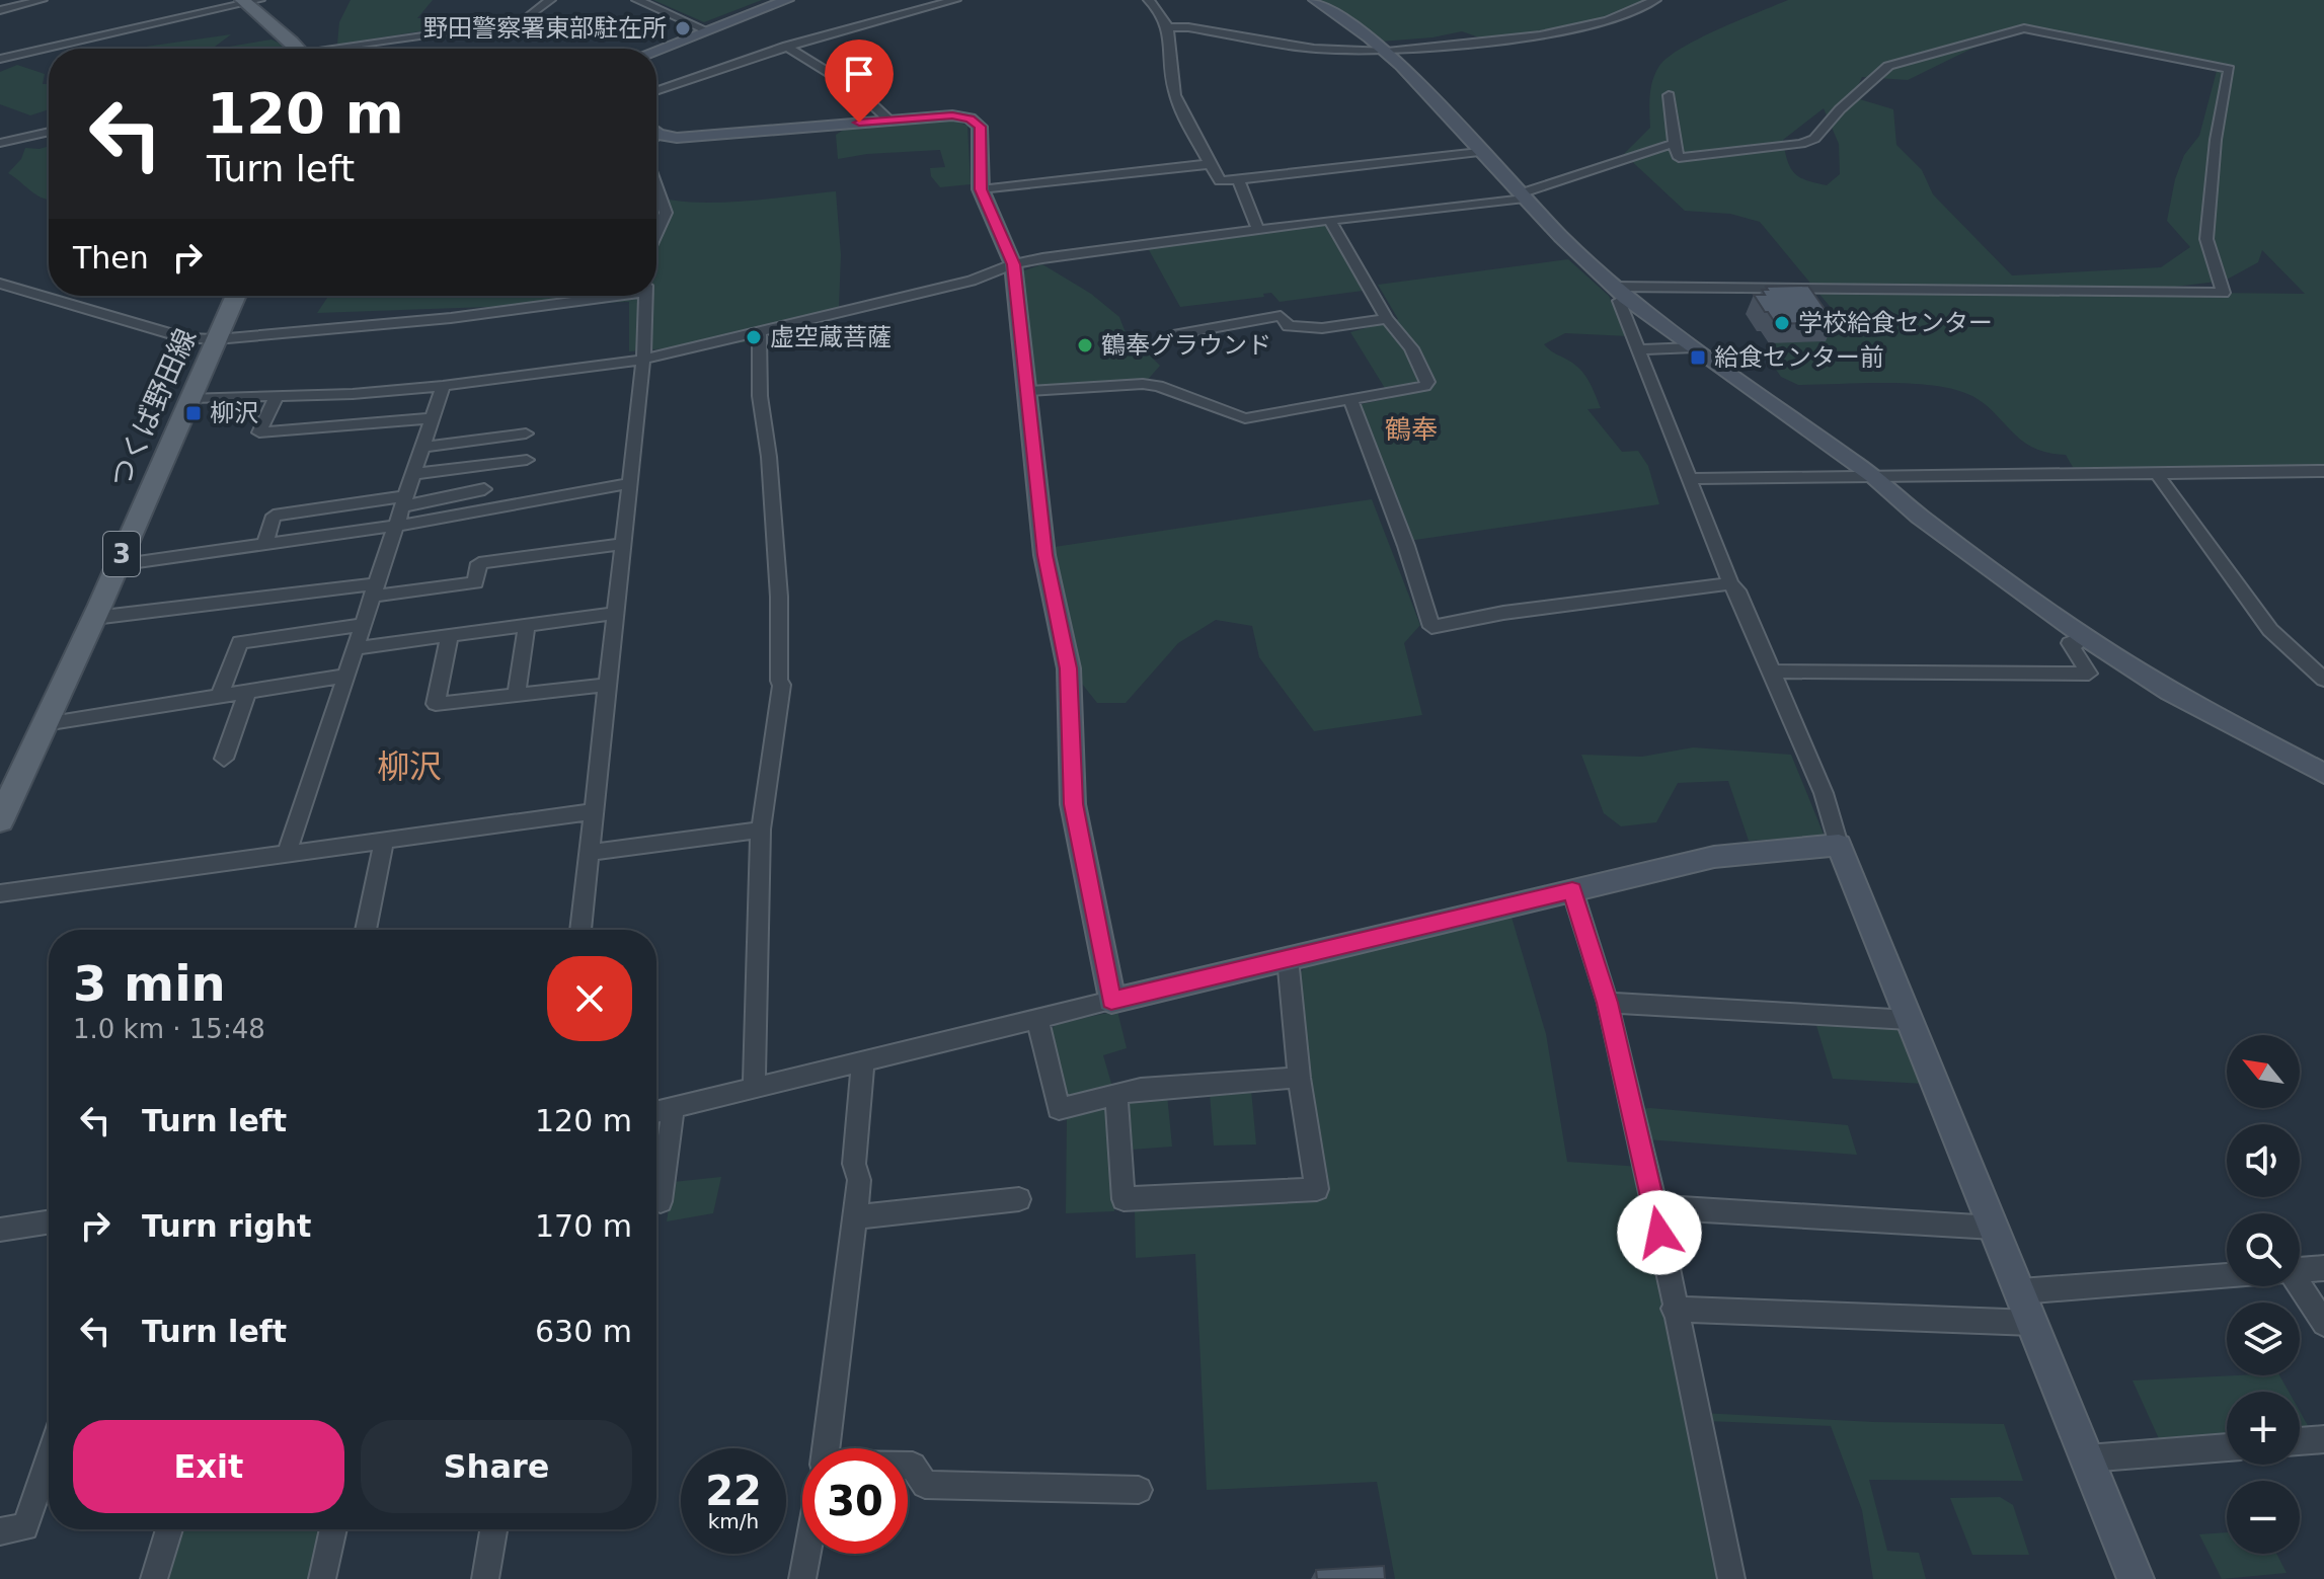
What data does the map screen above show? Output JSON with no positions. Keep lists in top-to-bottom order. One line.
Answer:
{"streets":{"main road":["つくば野田線","3"]},"districts":["鶴奉","柳沢"],"places":{"other":["野田警察署東部駐在所","学校給食センター","虚空蔵菩薩","鶴奉グラウンド"],"transit":["給食センター前","柳沢"]},"north":"top left","page":{"turn":["120 m","Turn left"],"then":"Then","heading":["3 min","1.0 km · 15:48"],"map_buttons":["+","−"],"list":[{"name":"Turn left","value":"120 m"},{"name":"Turn right","value":"170 m"},{"name":"Turn left","value":"630 m"}],"buttons":["Exit","Share"],"speed":"22 km/h","limit":"30"}}
